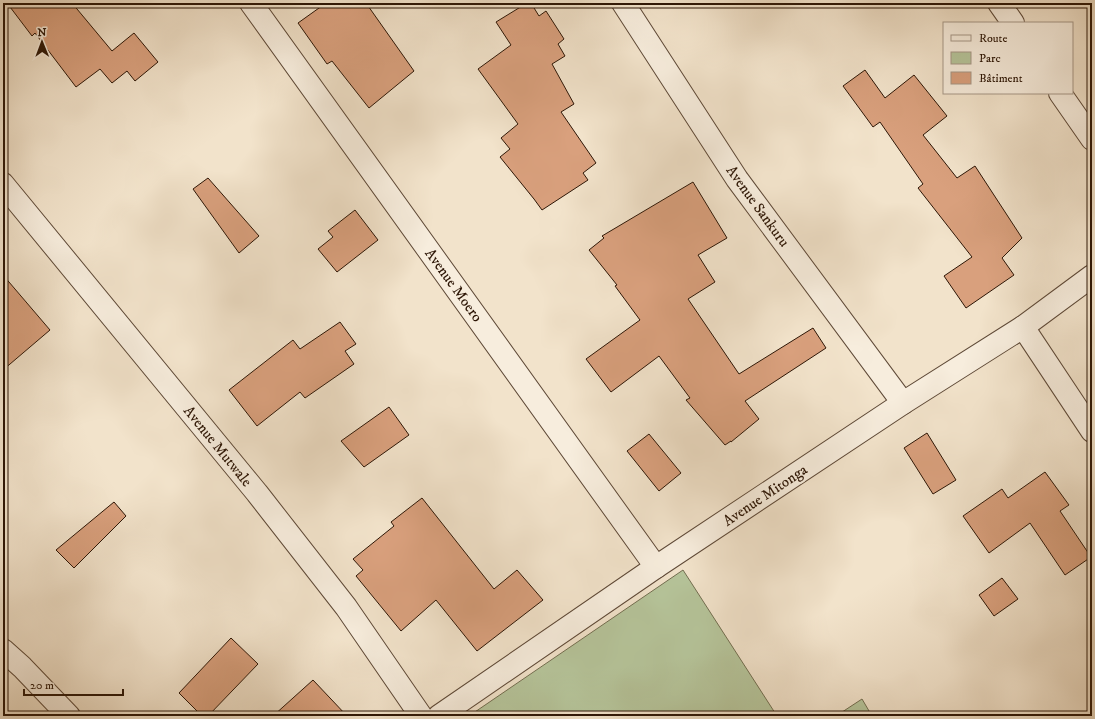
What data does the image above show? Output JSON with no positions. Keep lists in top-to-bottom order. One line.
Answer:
{"streets":{"street":["Avenue Sankuru","Avenue Moero","Avenue Mutwale","Avenue Mitonga"]},"crossings":[["Avenue Sankuru","Avenue Mitonga"],["Avenue Moero","Avenue Mitonga"]],"legend":["Route","Parc","Bâtiment"],"scale_bar":"20 m","north":"top"}
